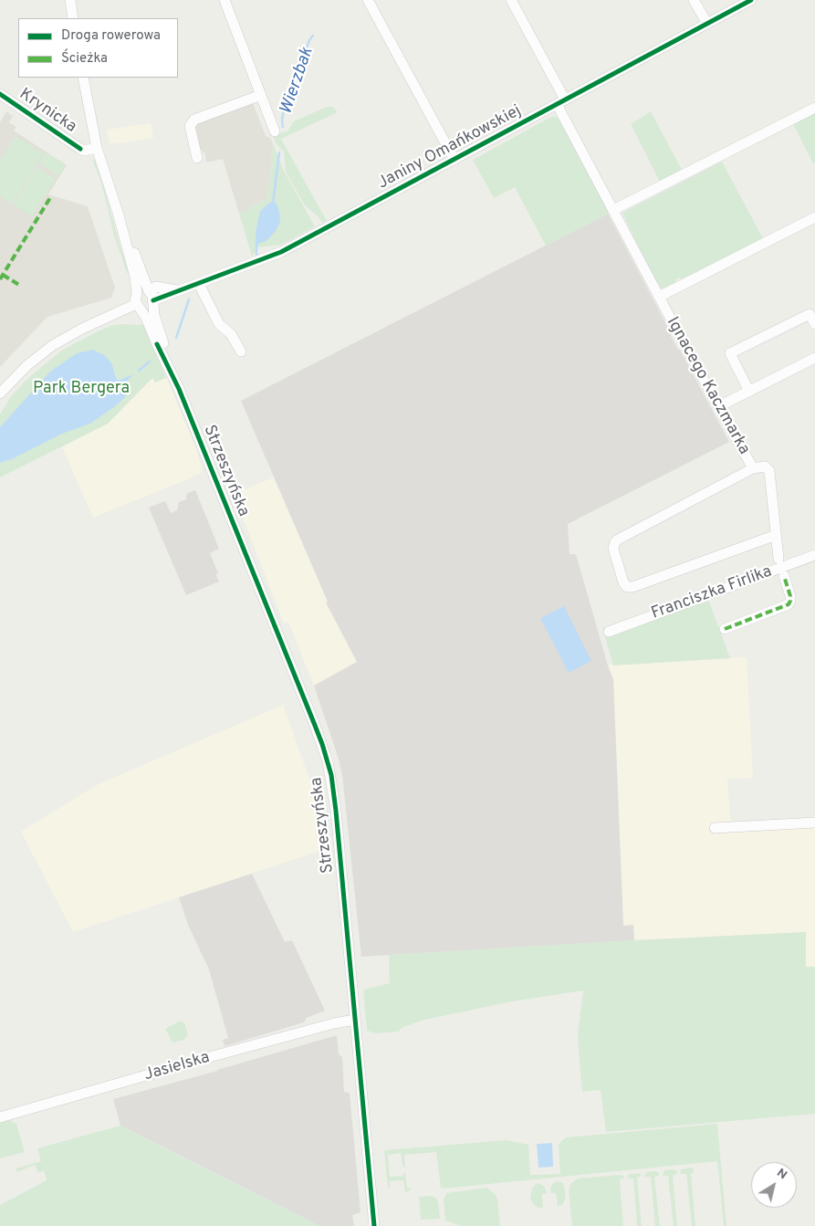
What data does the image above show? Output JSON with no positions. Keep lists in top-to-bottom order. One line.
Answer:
{"streets":{"street":["Krynicka","Janiny Omańkowskiej","Ignacego Kaczmarka","Strzeszyńska","Franciszka Firlika","Jasielska"]},"crossings":[["Krynicka","Strzeszyńska"],["Janiny Omańkowskiej","Ignacego Kaczmarka"],["Janiny Omańkowskiej","Strzeszyńska"],["Ignacego Kaczmarka","Franciszka Firlika"],["Strzeszyńska","Jasielska"]],"water":["Wierzbak"],"parks":["Park Bergera"],"legend":["Droga rowerowa","Ścieżka"],"north":"top right"}
